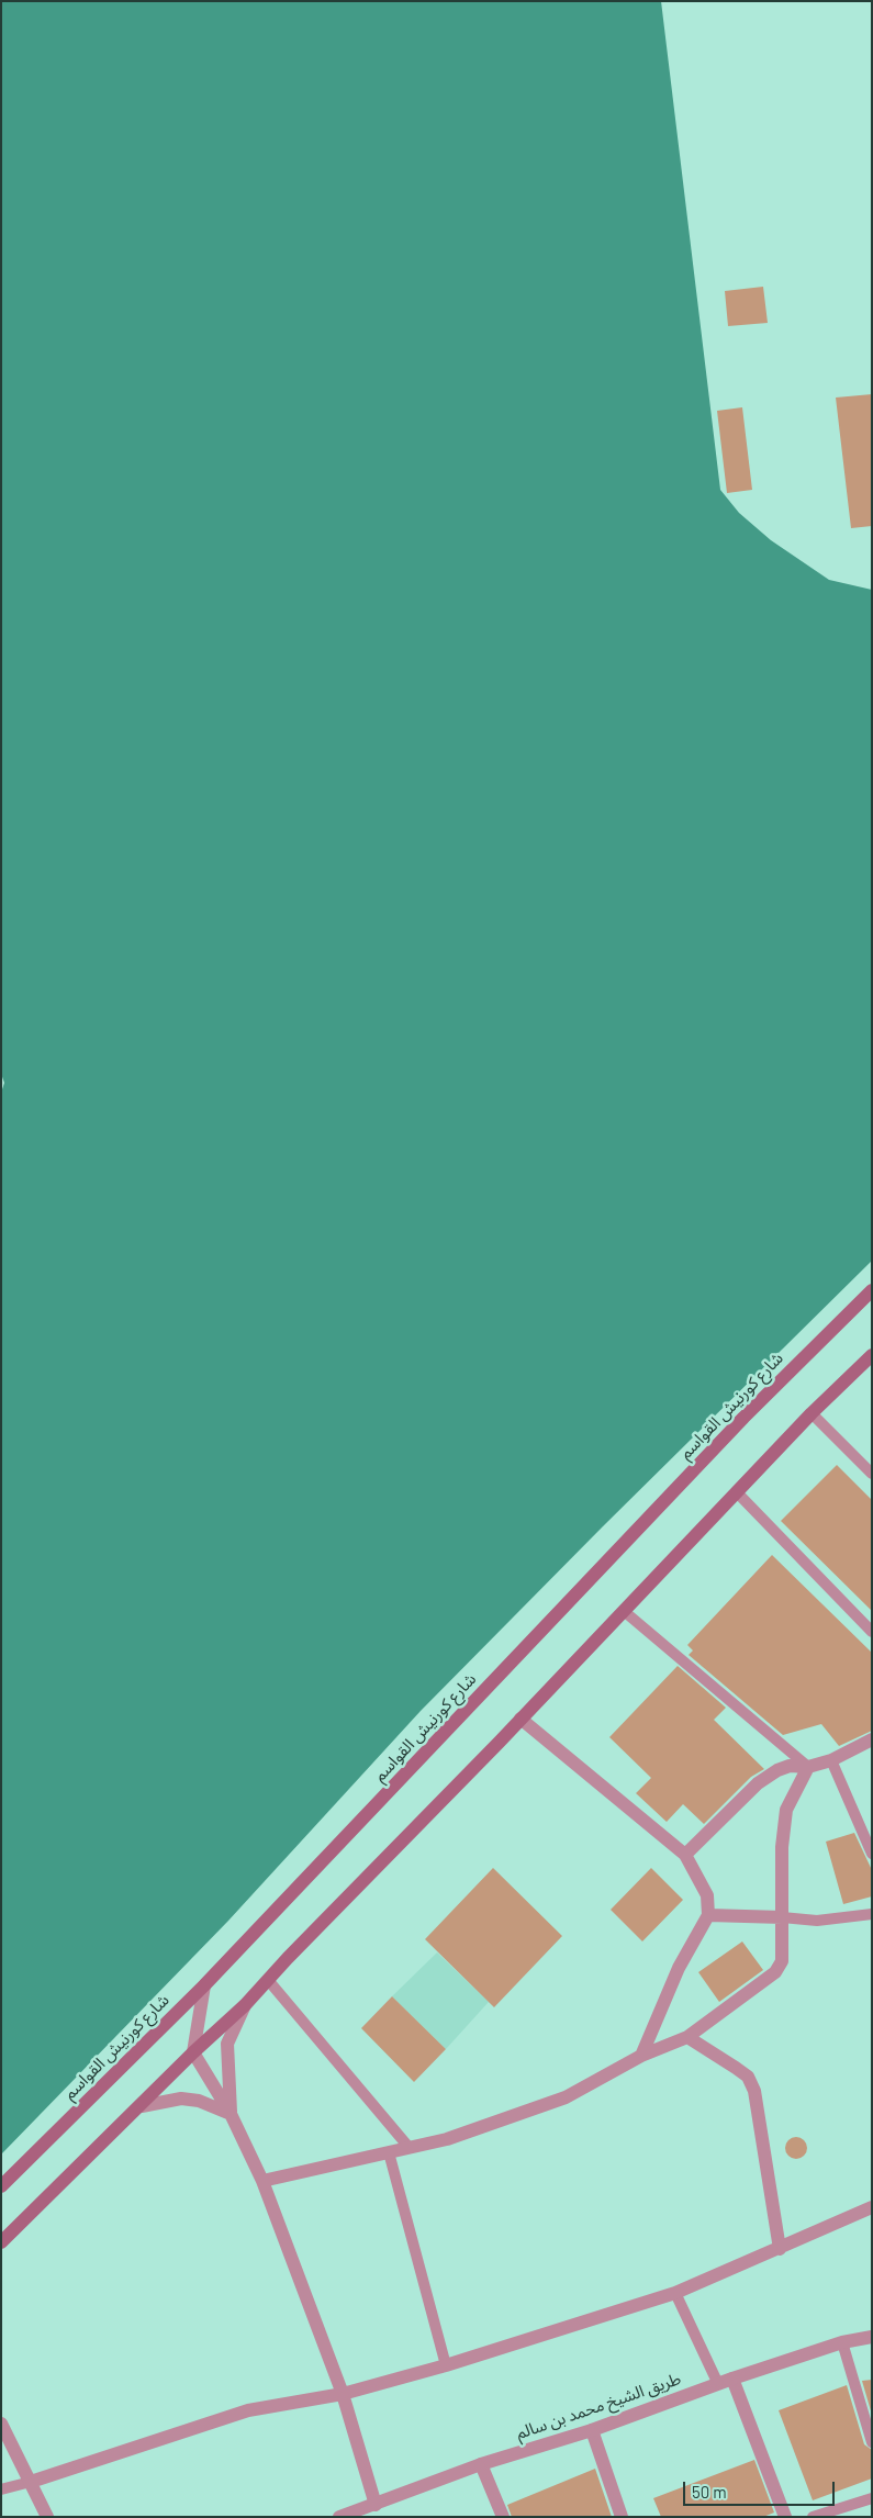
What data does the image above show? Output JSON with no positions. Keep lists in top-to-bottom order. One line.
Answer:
{"streets":{"main road":["شارع كورنيش القواسم"],"street":["طريق الشيخ محمد بن سالم"]},"scale_bar":"50 m"}
